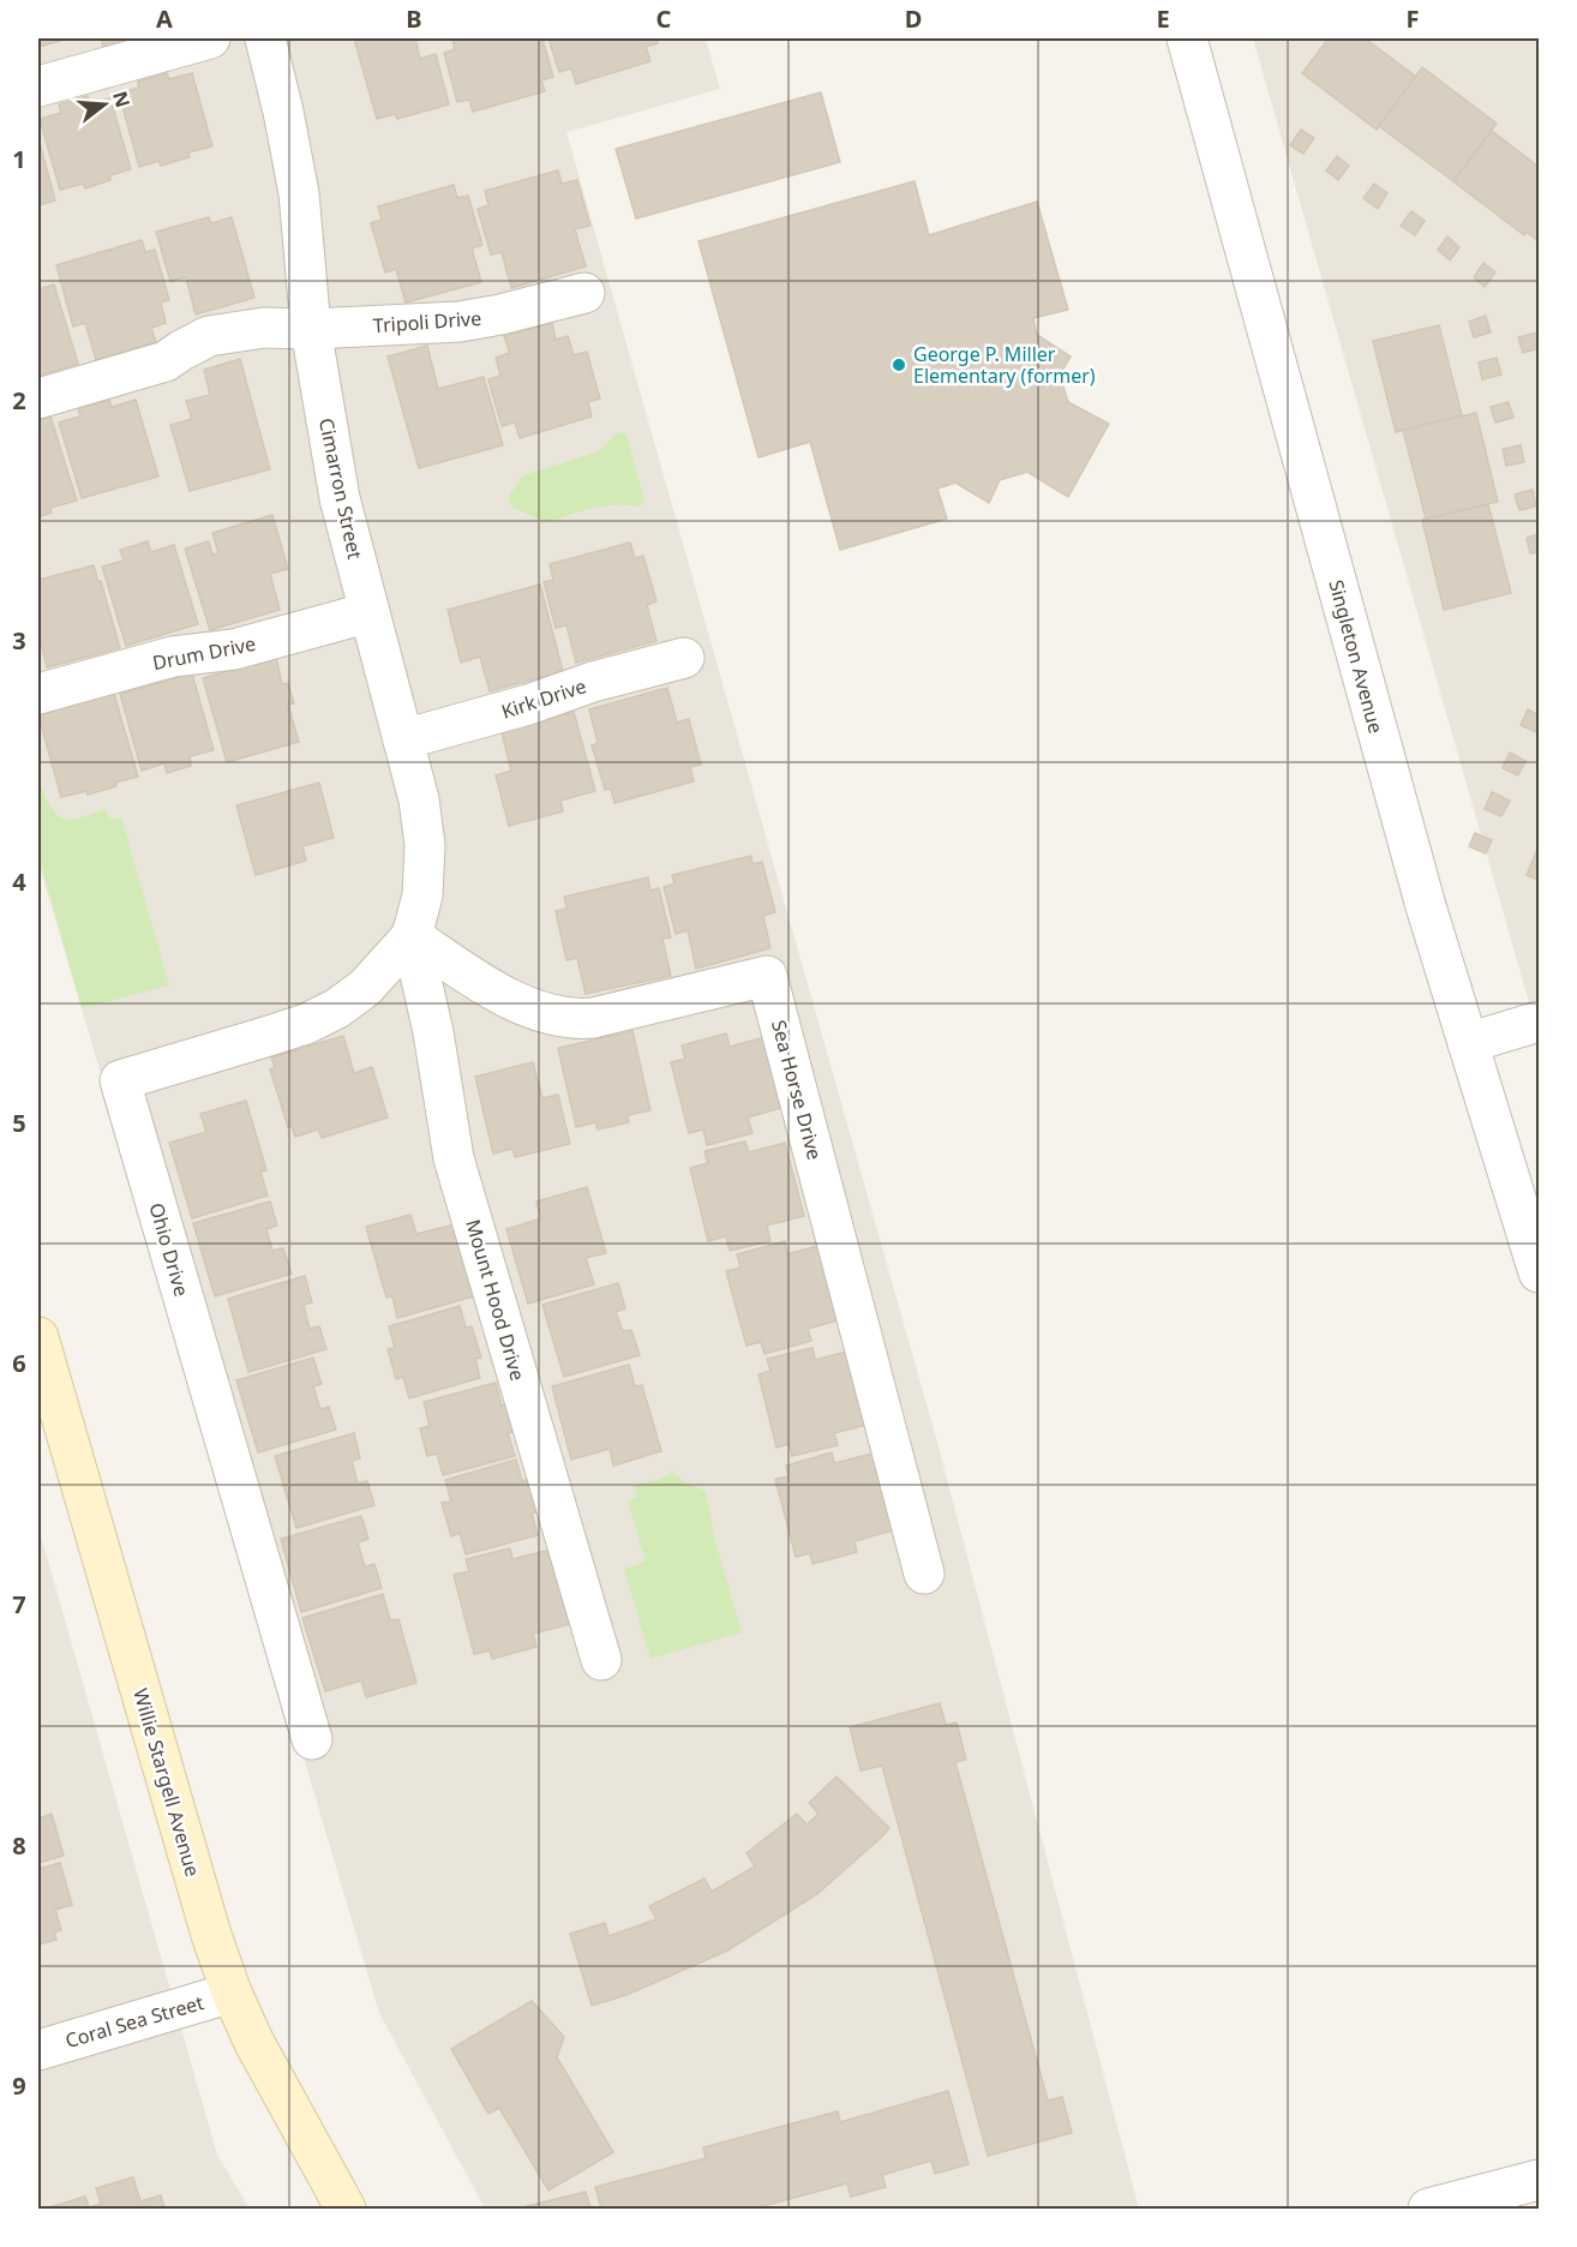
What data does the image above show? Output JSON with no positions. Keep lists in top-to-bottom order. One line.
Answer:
{"streets":{"street":["Tripoli Drive","Cimarron Street","Drum Drive","Singleton Avenue","Kirk Drive","Sea Horse Drive","Ohio Drive","Mount Hood Drive","Willie Stargell Avenue","Coral Sea Street"]},"crossings":[["Tripoli Drive","Cimarron Street"],["Cimarron Street","Drum Drive"],["Cimarron Street","Kirk Drive"],["Cimarron Street","Sea Horse Drive"],["Cimarron Street","Ohio Drive"],["Cimarron Street","Mount Hood Drive"],["Sea Horse Drive","Ohio Drive"],["Sea Horse Drive","Mount Hood Drive"],["Ohio Drive","Mount Hood Drive"],["Willie Stargell Avenue","Coral Sea Street"]],"places":["George P. Miller Elementary (former)"],"north":"right","grid":{"columns":["A","B","C","D","E","F"],"rows":["1","2","3","4","5","6","7","8","9"]}}
